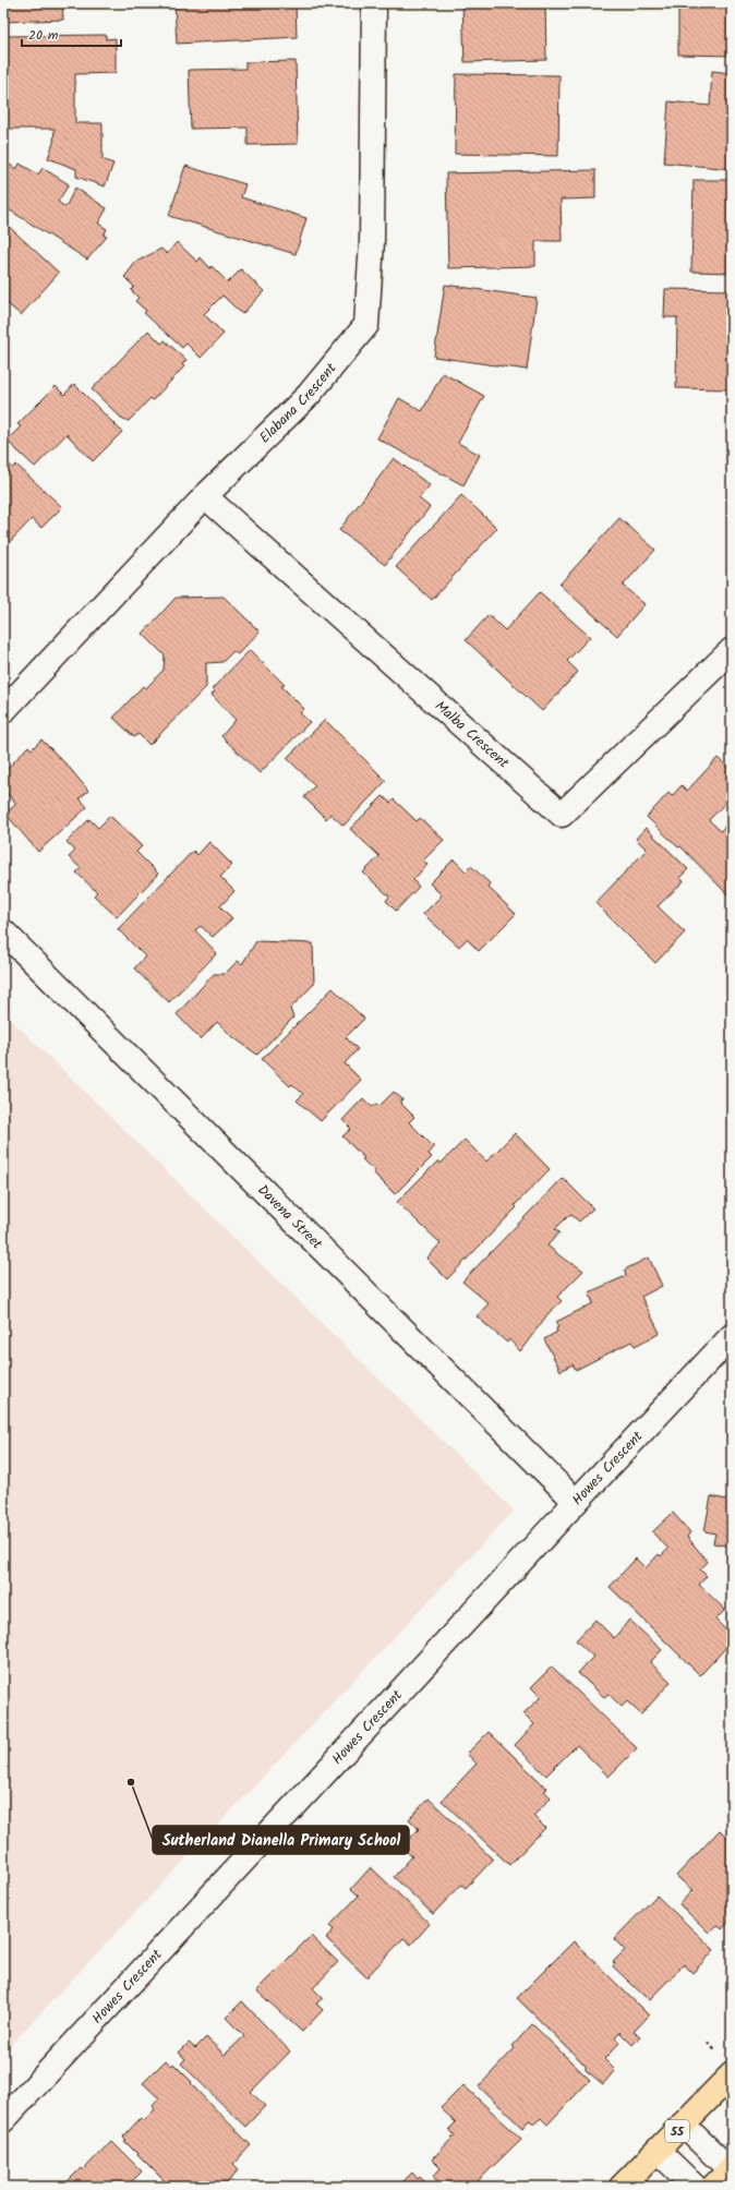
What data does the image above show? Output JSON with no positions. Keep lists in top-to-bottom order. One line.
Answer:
{"streets":{"main road":["55"],"street":["Elabana Crescent","Malba Crescent","Davena Street","Howes Crescent"]},"crossings":[["Elabana Crescent","Malba Crescent"],["Davena Street","Howes Crescent"]],"places":["Sutherland Dianella Primary School"],"scale_bar":"20 m"}
